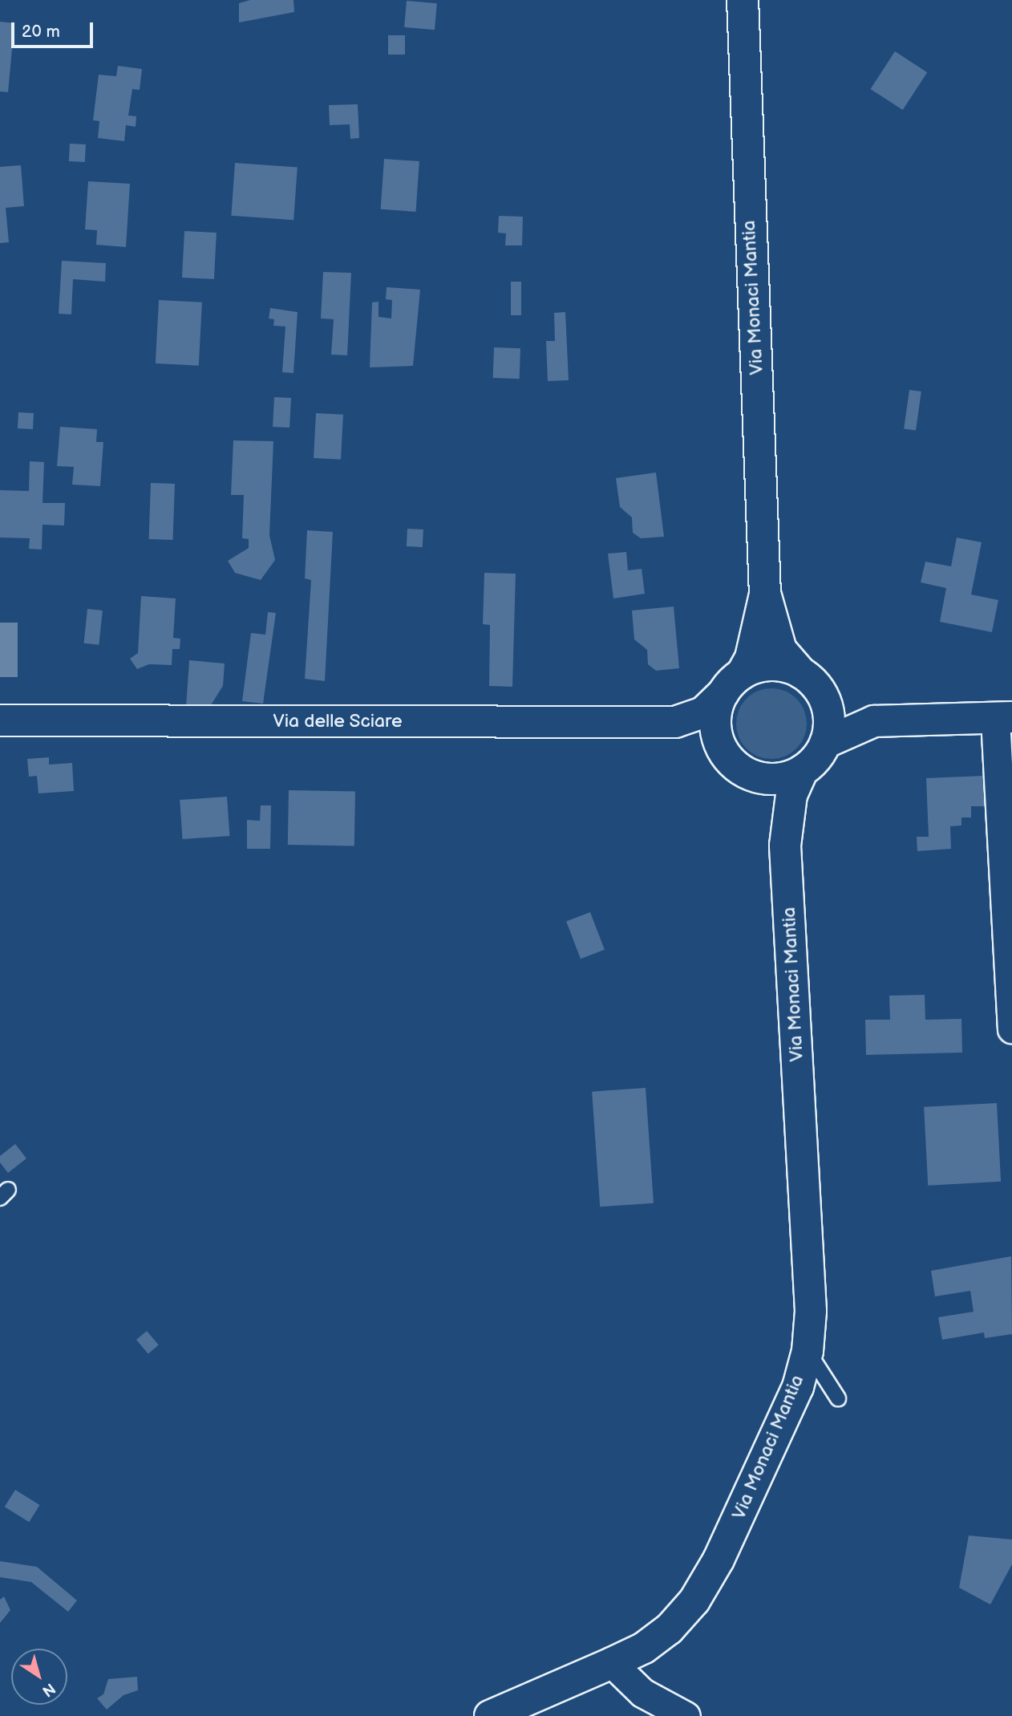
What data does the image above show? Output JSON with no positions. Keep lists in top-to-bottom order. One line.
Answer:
{"streets":{"street":["Via Monaci Mantia","Via delle Sciare"]},"crossings":[["Via Monaci Mantia","Via delle Sciare"]],"scale_bar":"20 m","north":"bottom right"}
